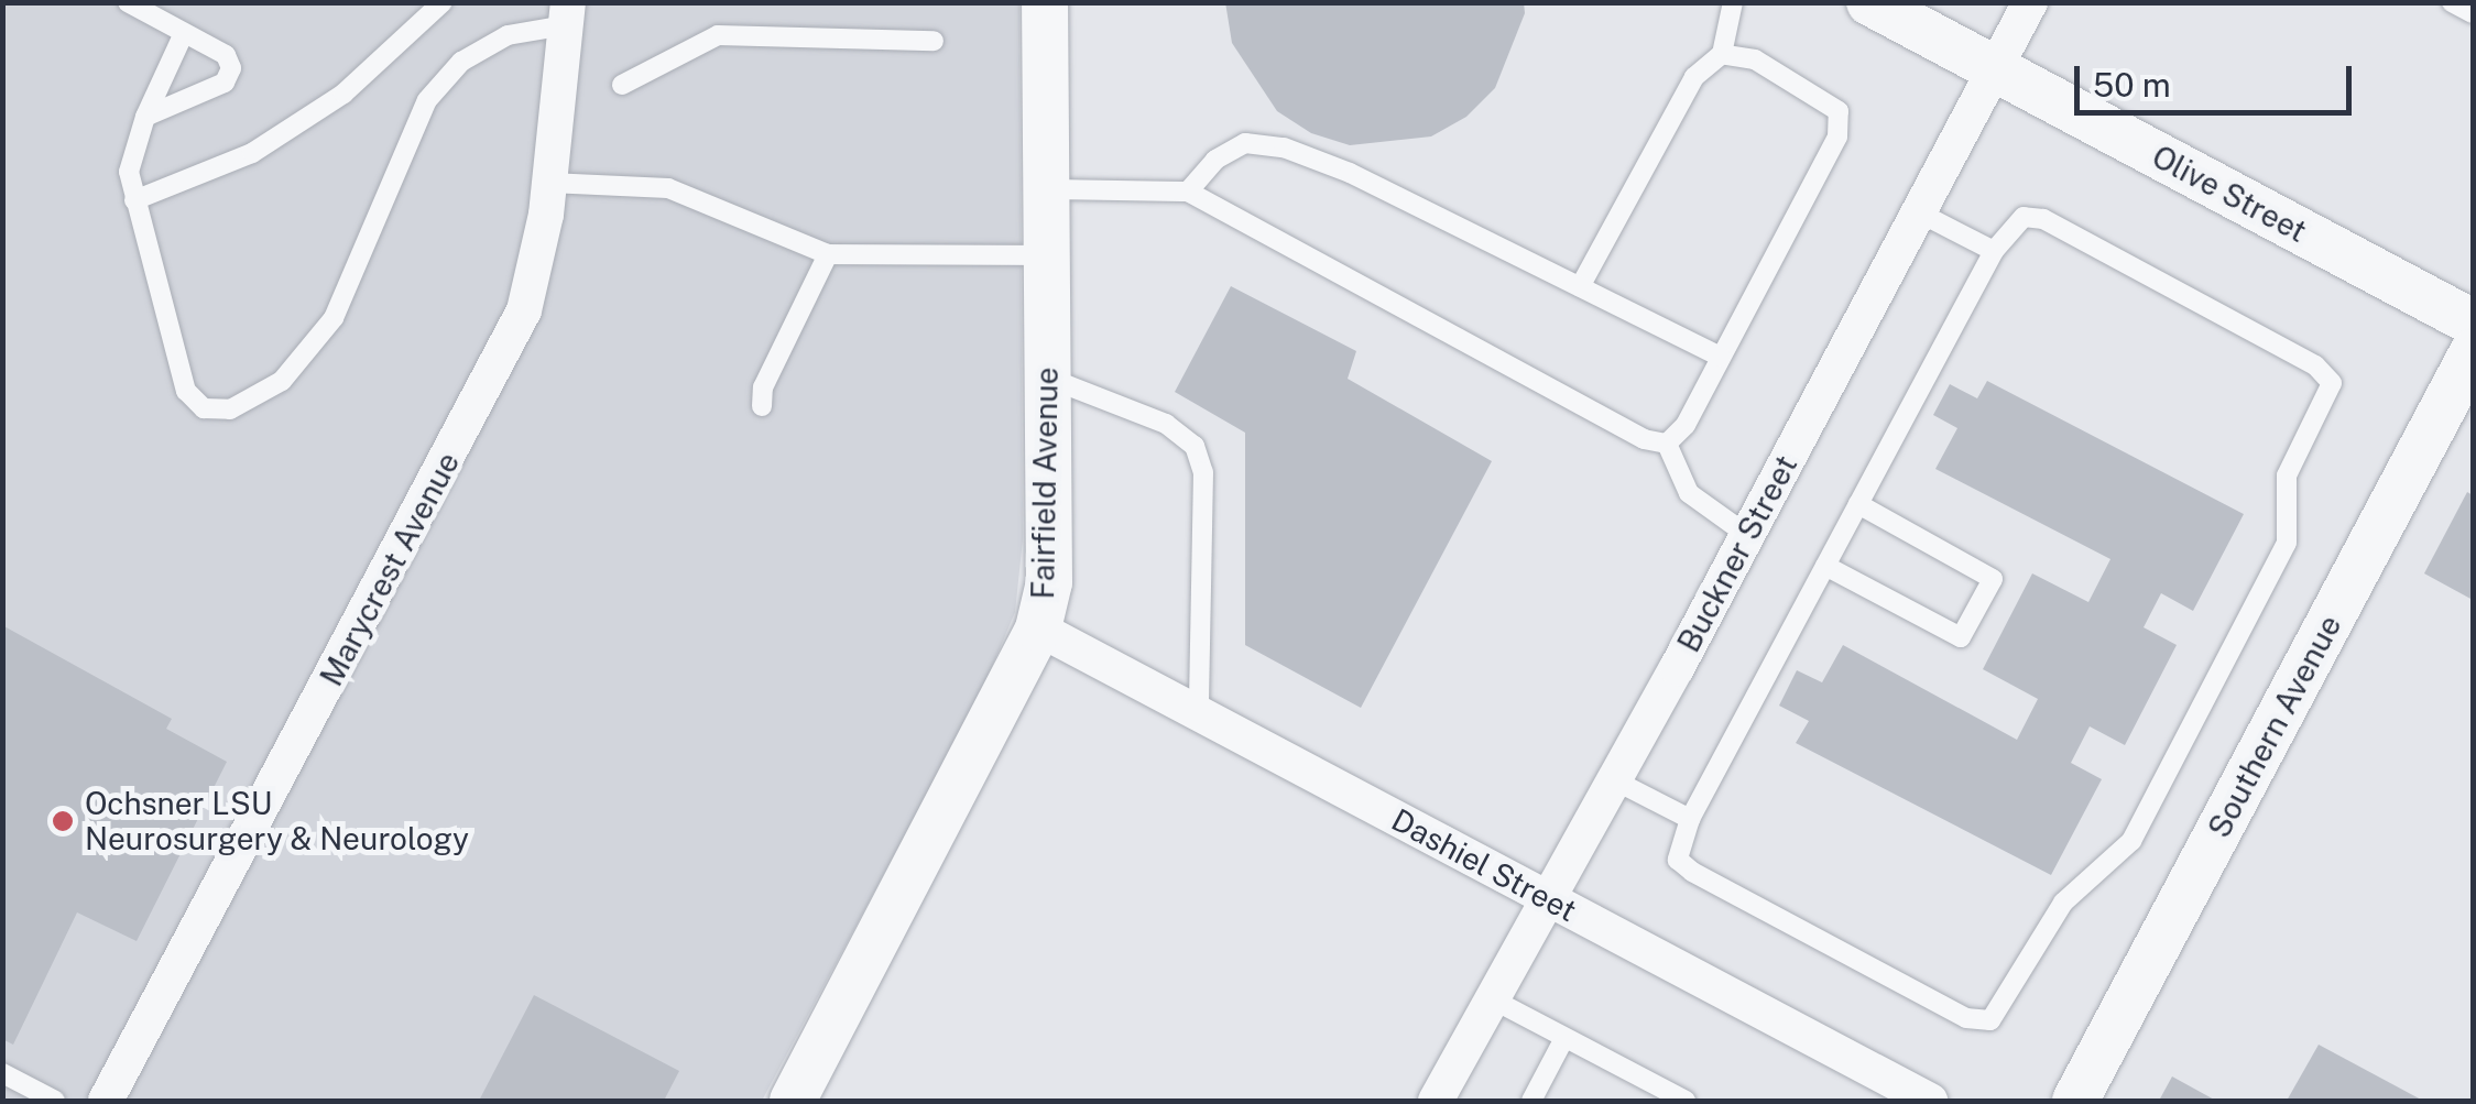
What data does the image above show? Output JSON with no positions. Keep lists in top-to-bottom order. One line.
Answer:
{"streets":{"street":["Olive Street","Fairfield Avenue","Buckner Street","Marycrest Avenue","Southern Avenue","Dashiel Street"]},"crossings":[["Olive Street","Buckner Street"],["Fairfield Avenue","Dashiel Street"],["Buckner Street","Dashiel Street"]],"places":["Ochsner LSU Neurosurgery & Neurology"],"scale_bar":"50 m"}
